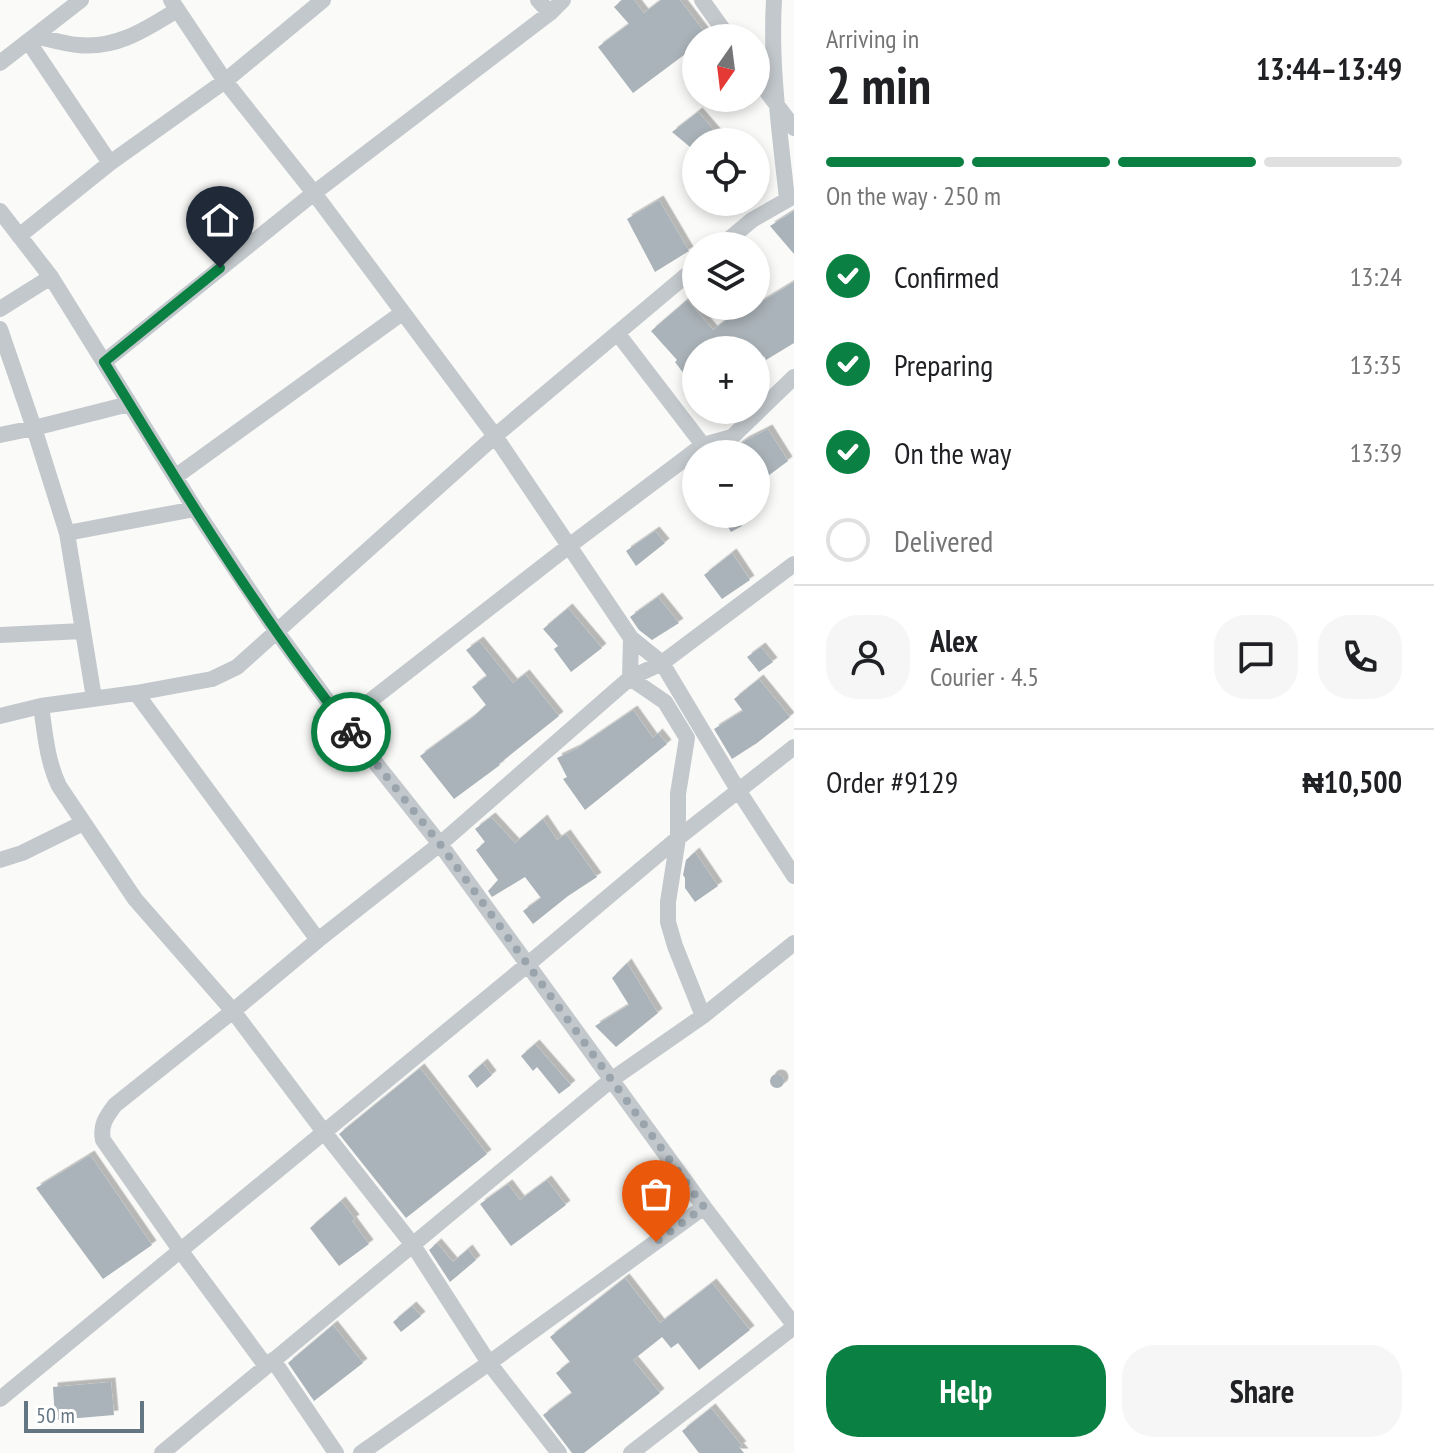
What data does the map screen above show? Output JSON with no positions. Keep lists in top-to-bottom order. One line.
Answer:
{"scale_bar":"50 m","north":"bottom","page":{"heading":["2 min","Arriving in","13:44–13:49"],"panel":["Alex","Courier · 4.5","Order #9129","₦10,500"],"map_buttons":["+","−"],"bar":"On the way · 250 m","list":[["Confirmed","13:24"],["Preparing","13:35"],["On the way","13:39"],"Delivered"],"buttons":["Help","Share"],"scale":"50 m"}}
